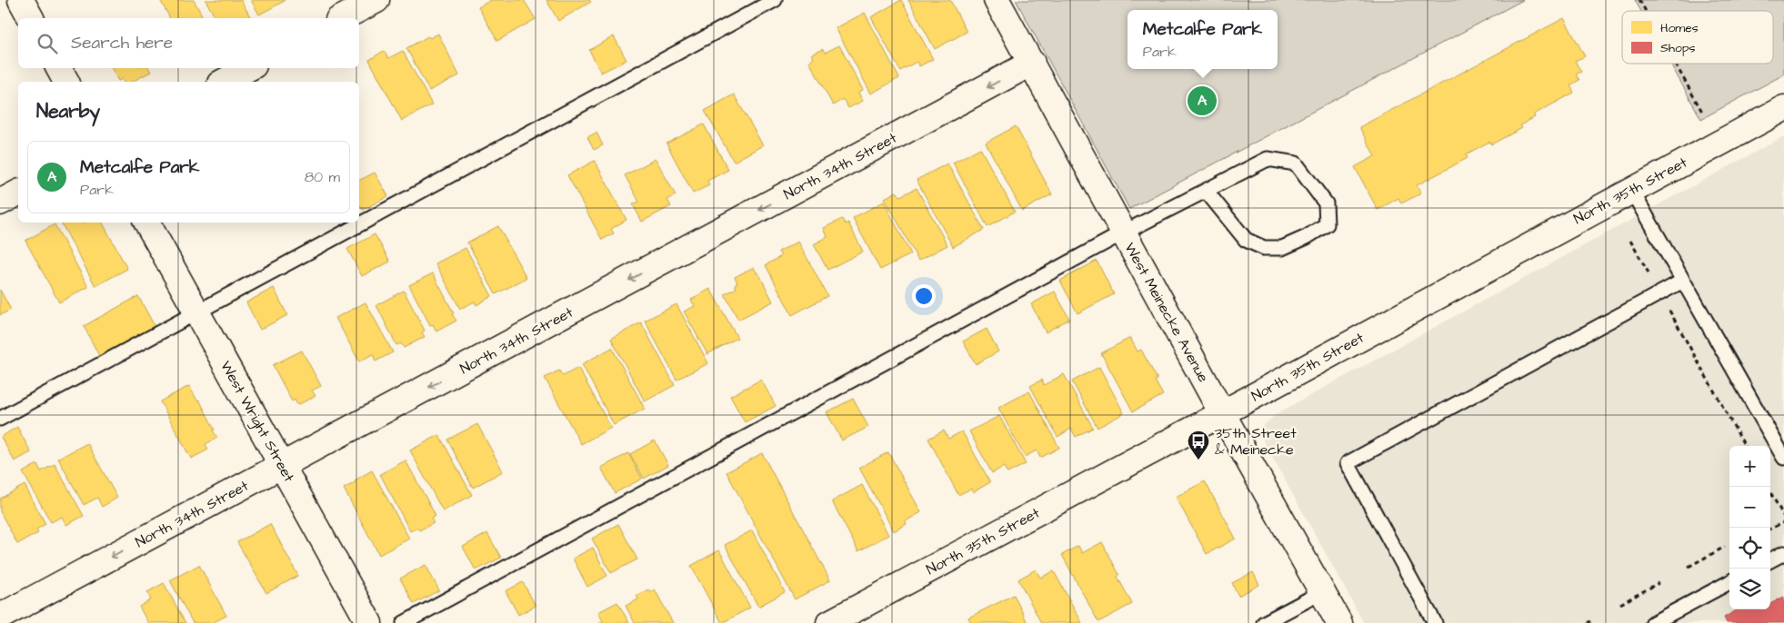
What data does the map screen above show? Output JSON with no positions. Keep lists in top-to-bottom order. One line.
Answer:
{"streets":{"street":["North 34th Street","North 35th Street","West Meinecke Avenue","West Wright Street"]},"crossings":[["North 34th Street","West Meinecke Avenue"],["North 34th Street","West Wright Street"],["North 35th Street","West Meinecke Avenue"]],"one_way":["North 34th Street"],"places":{"bus stop":["35th Street & Meinecke"]},"legend":["Homes","Shops"],"page":{"popup":["Metcalfe Park","Park"],"search":"Search here","heading":"Nearby","pins":"A","list":[{"mark":"A","name":"Metcalfe Park","note":"Park","value":"80 m"}],"map_buttons":["+","−"]}}
